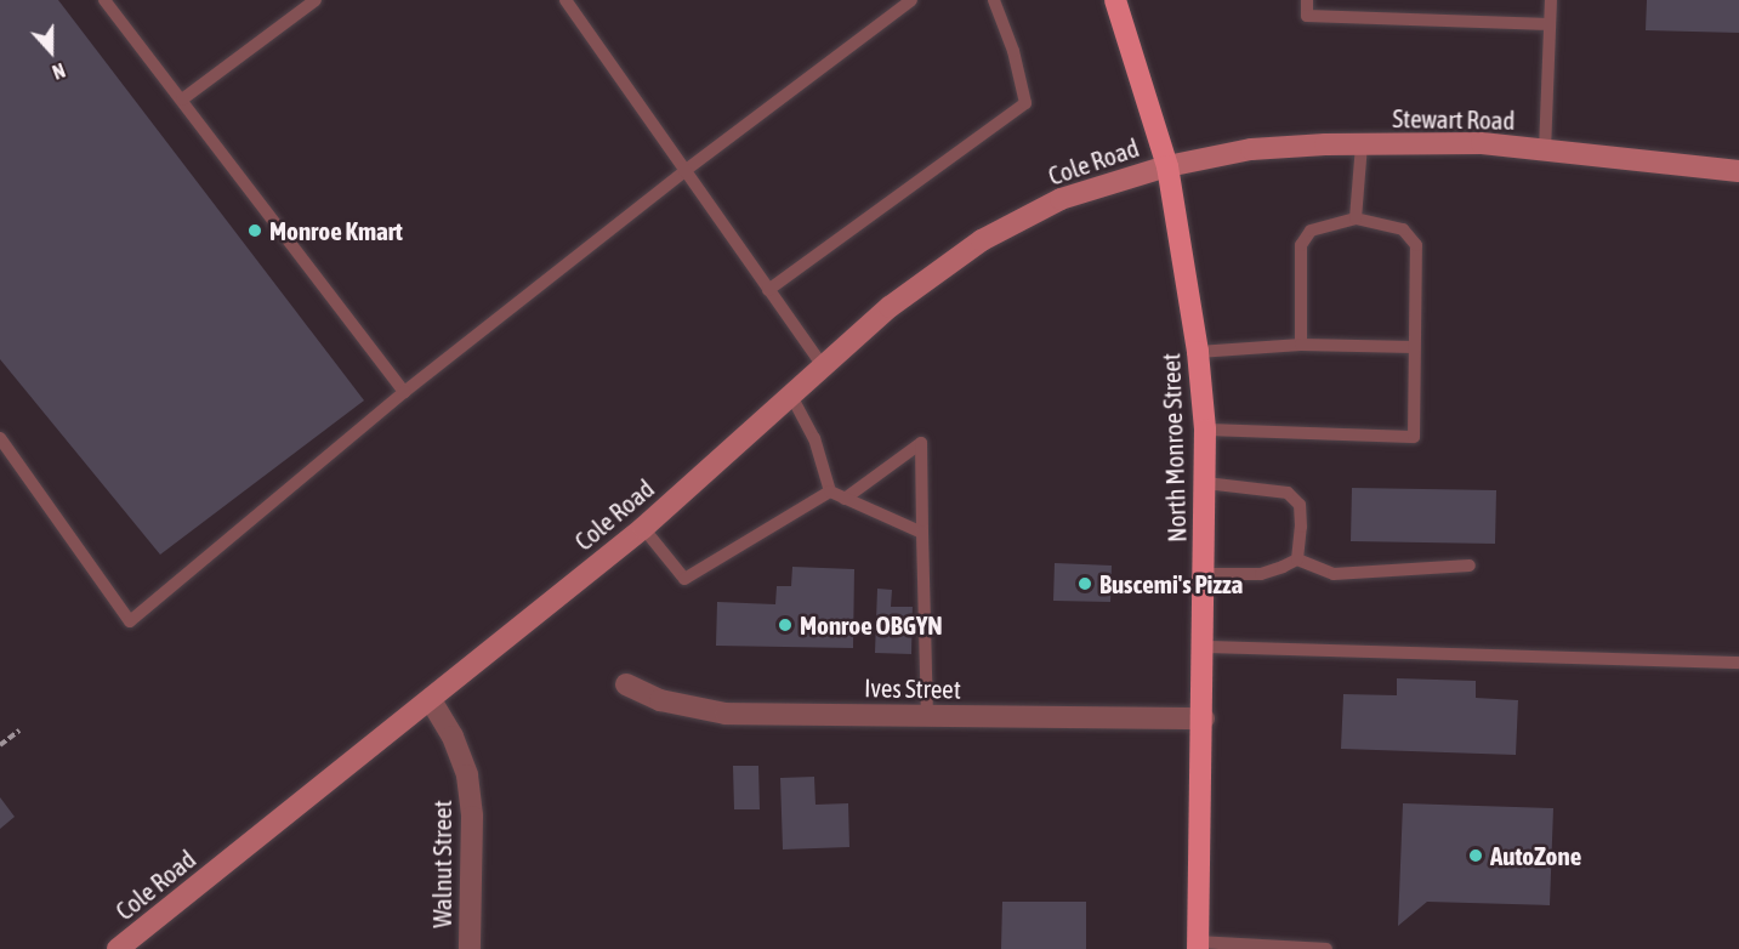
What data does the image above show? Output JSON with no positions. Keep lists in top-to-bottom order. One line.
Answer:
{"streets":{"main road":["North Monroe Street"],"street":["Stewart Road","Cole Road","Ives Street","Walnut Street"]},"crossings":[["Stewart Road","Cole Road"],["Stewart Road","North Monroe Street"],["Cole Road","North Monroe Street"],["Cole Road","Walnut Street"],["North Monroe Street","Ives Street"]],"places":["Monroe Kmart","Buscemi's Pizza","Monroe OBGYN","AutoZone"],"north":"bottom"}
